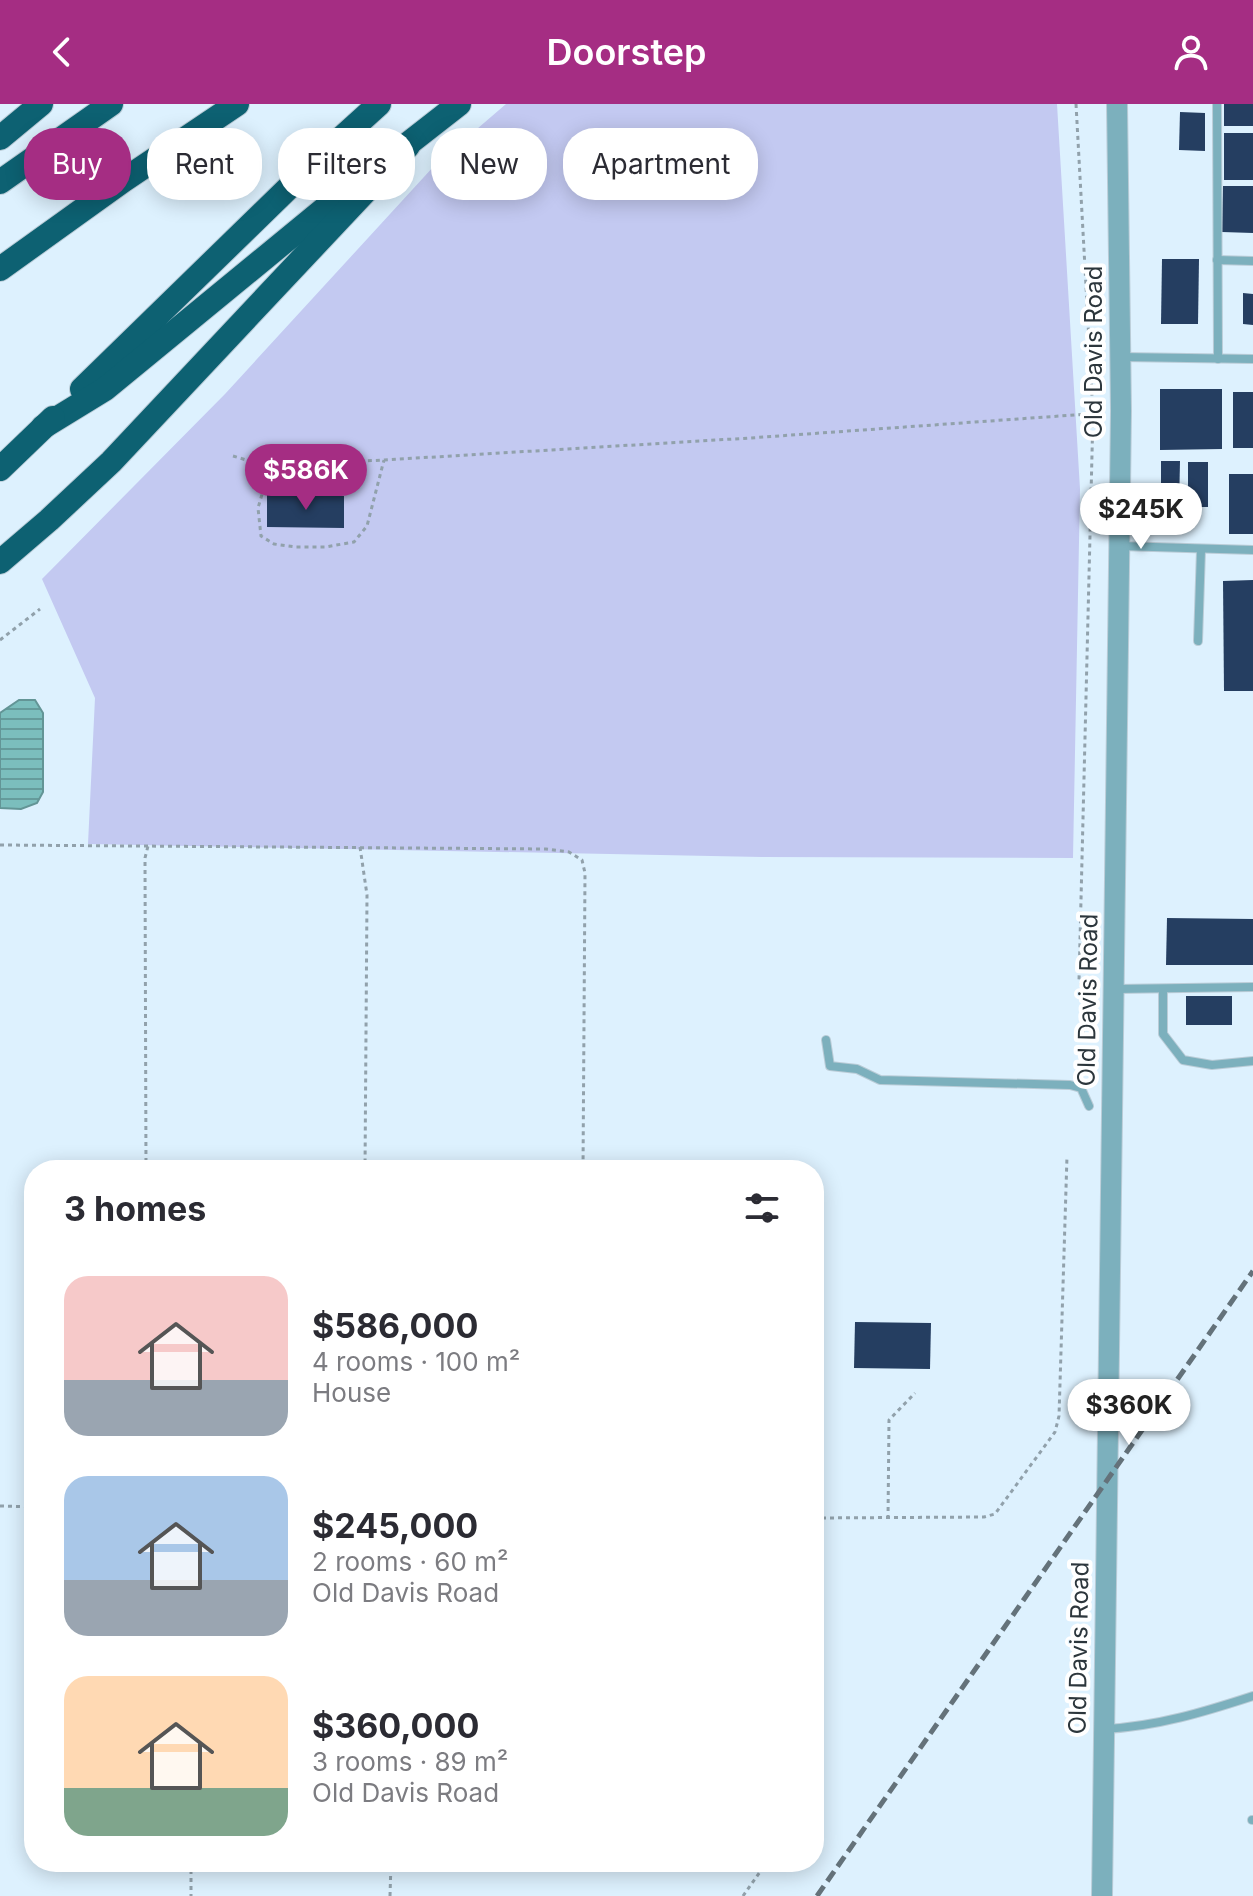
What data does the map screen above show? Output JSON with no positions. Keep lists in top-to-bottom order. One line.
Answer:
{"streets":{"street":["Old Davis Road"]},"page":{"header":"Doorstep","chip":["Buy","Rent","Filters","New","Apartment"],"price":["$586K","$245K","$360K"],"heading":"3 homes","list":[{"name":"$586,000","note":"4 rooms · 100 m² · House"},{"name":"$245,000","note":"2 rooms · 60 m² · Old Davis Road"},{"name":"$360,000","note":"3 rooms · 89 m² · Old Davis Road"}]}}
